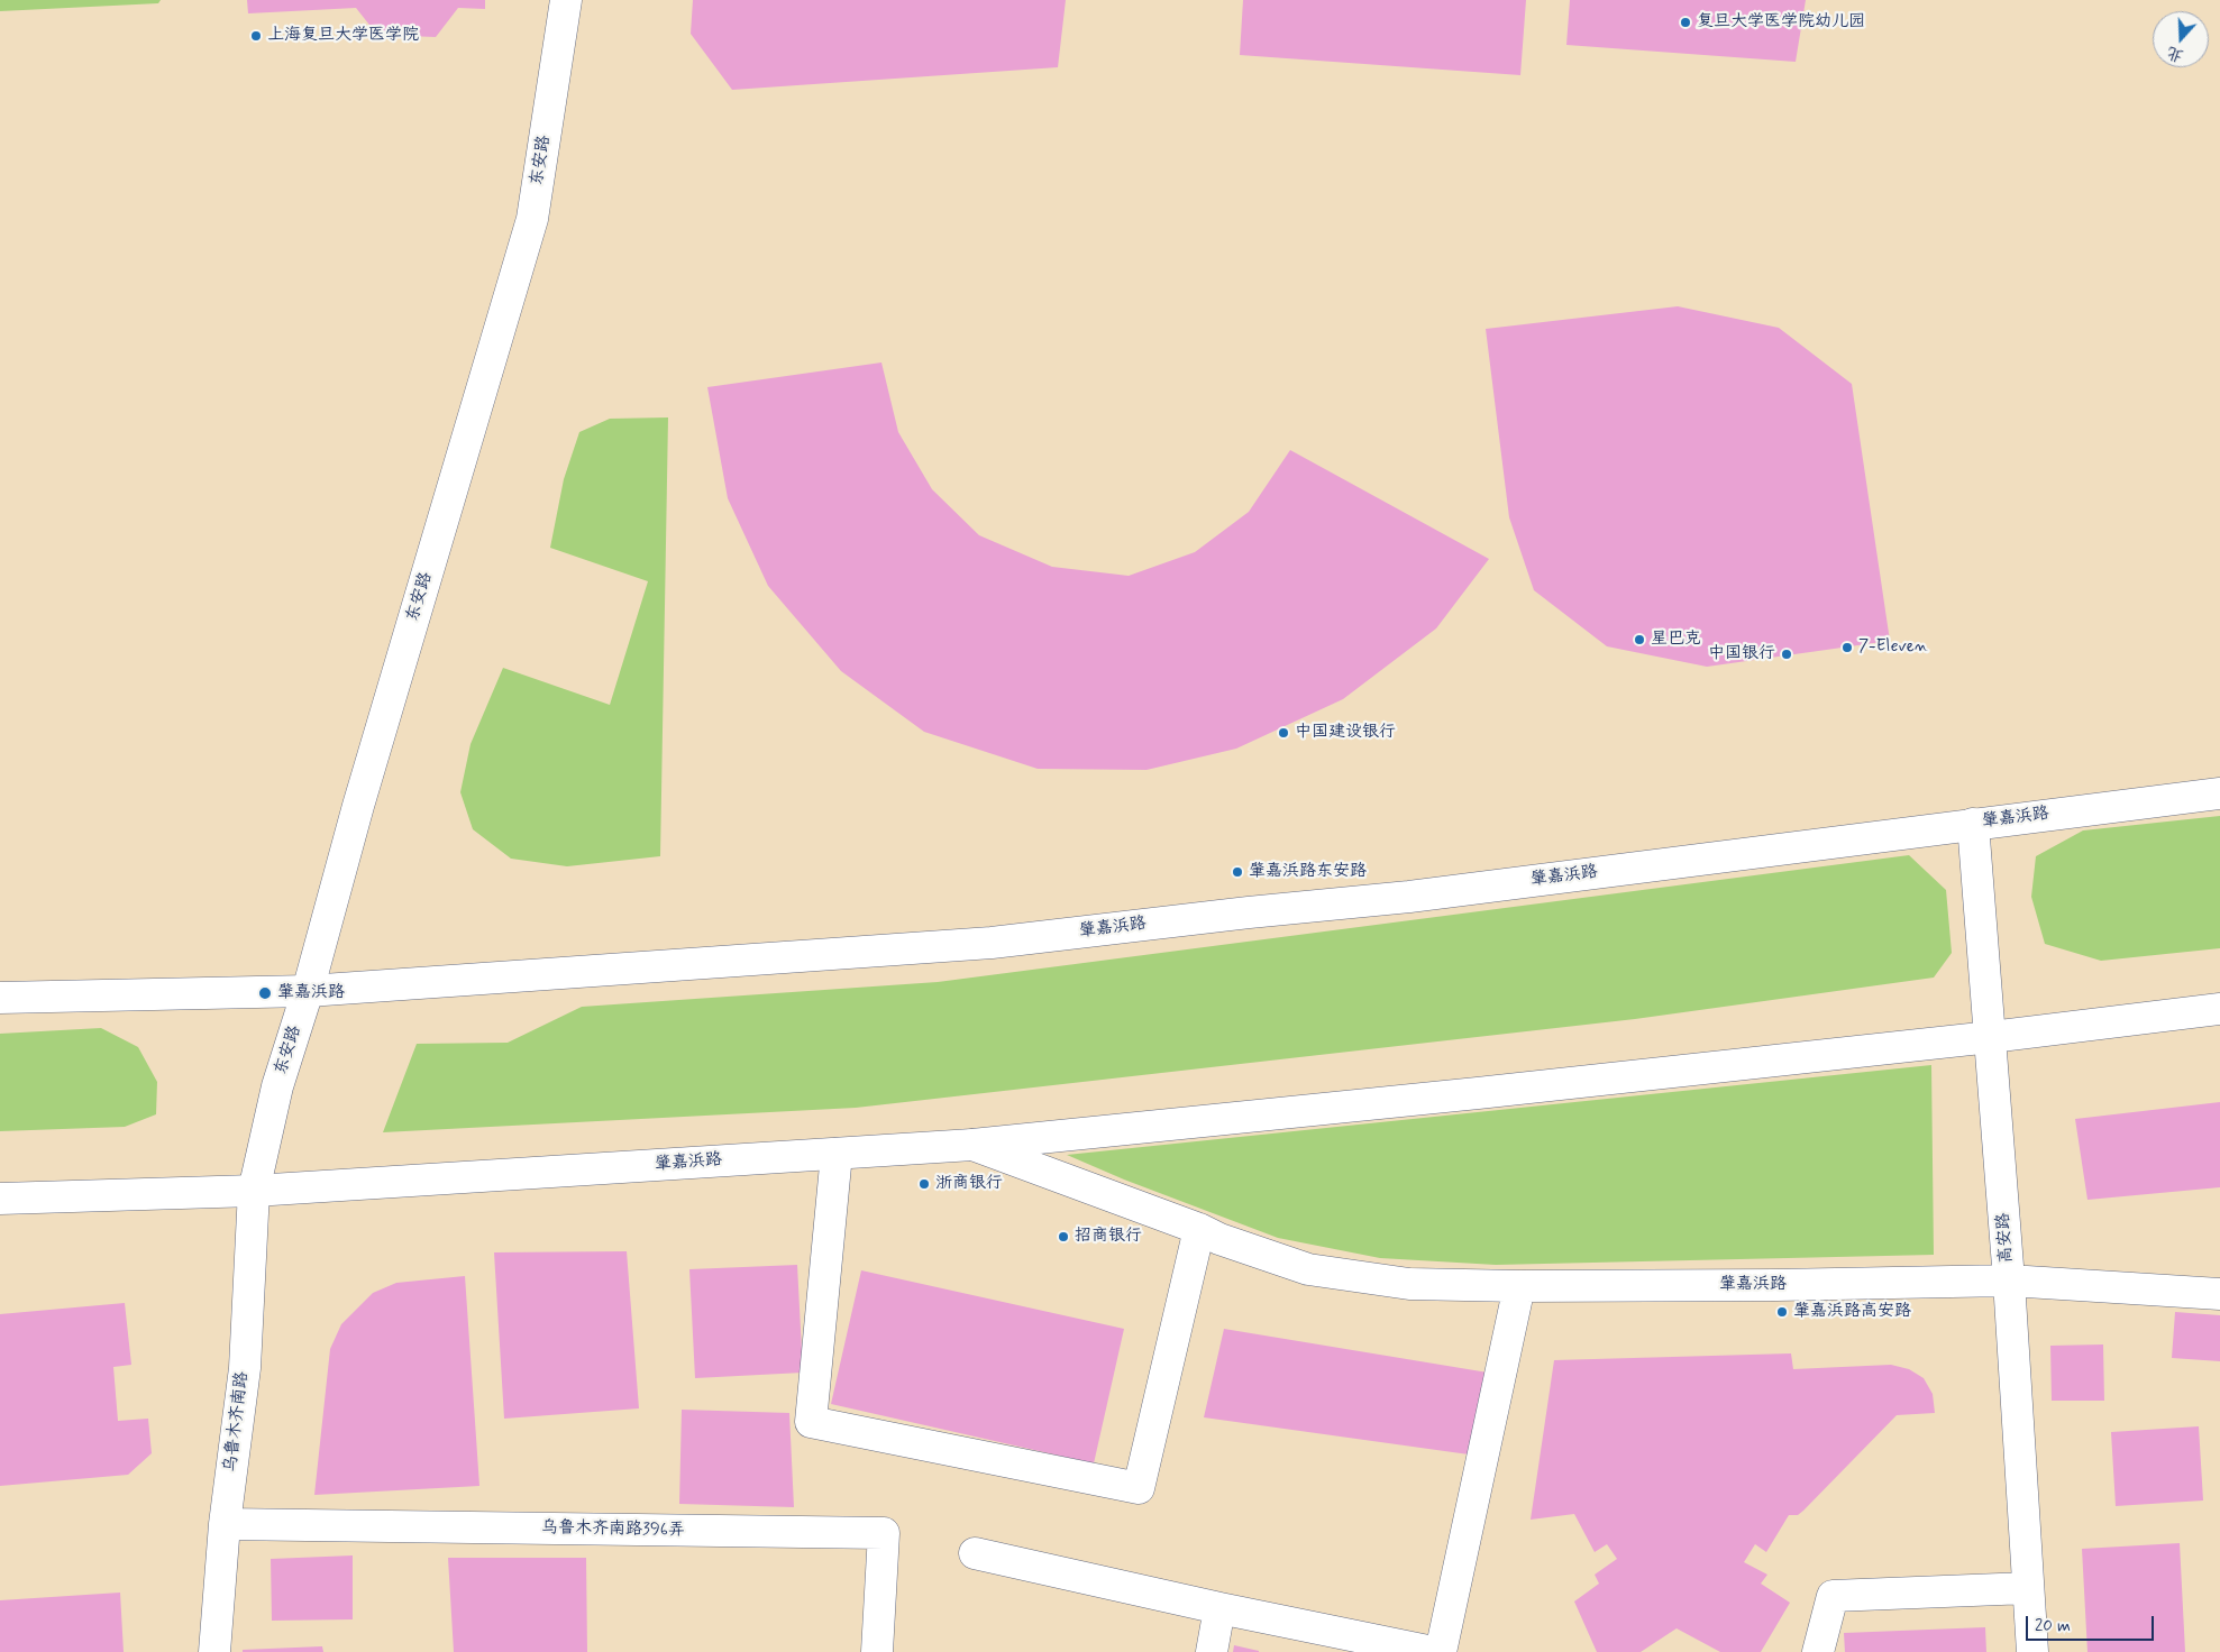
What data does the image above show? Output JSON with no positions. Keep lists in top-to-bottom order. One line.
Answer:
{"streets":{"main road":["东安路","肇嘉浜路","高安路","乌鲁木齐南路","乌鲁木齐南路396弄"]},"crossings":[["东安路","肇嘉浜路"],["东安路","乌鲁木齐南路"],["肇嘉浜路","高安路"],["肇嘉浜路","乌鲁木齐南路"],["乌鲁木齐南路","乌鲁木齐南路396弄"]],"places":["复旦大学医学院幼儿园","上海复旦大学医学院","星巴克","7-Eleven","中国银行","中国建设银行","肇嘉浜路东安路","肇嘉浜路","浙商银行","招商银行","肇嘉浜路高安路"],"scale_bar":"20 m","north":"bottom"}
